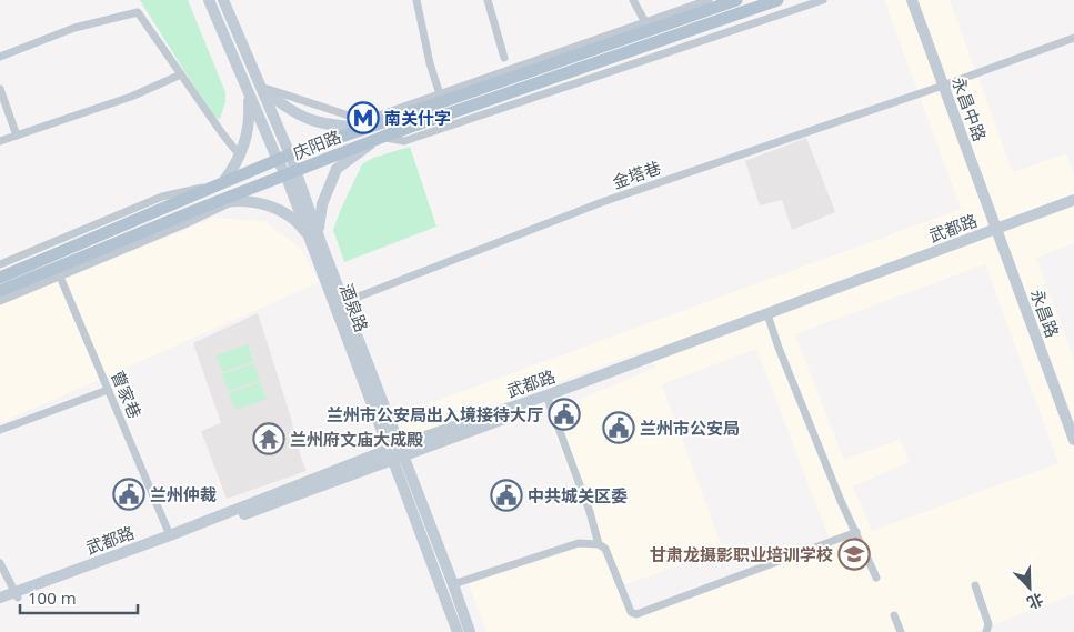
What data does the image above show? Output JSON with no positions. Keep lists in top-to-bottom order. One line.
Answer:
{"streets":{"main road":["永昌中路","庆阳路","武都路","酒泉路","永昌路"],"street":["金塔巷","曹家巷"]},"crossings":[["永昌中路","金塔巷"],["永昌中路","武都路"],["永昌中路","永昌路"],["庆阳路","酒泉路"],["庆阳路","曹家巷"],["金塔巷","酒泉路"],["武都路","酒泉路"],["武都路","永昌路"],["武都路","曹家巷"]],"places":{"metro station":["南关什字"],"public building":["兰州市公安局出入境接待大厅","兰州市公安局","兰州仲裁","中共城关区委"],"temple":["兰州府文庙大成殿"],"school or university":["甘肃龙摄影职业培训学校"]},"scale_bar":"100 m","north":"bottom right"}
